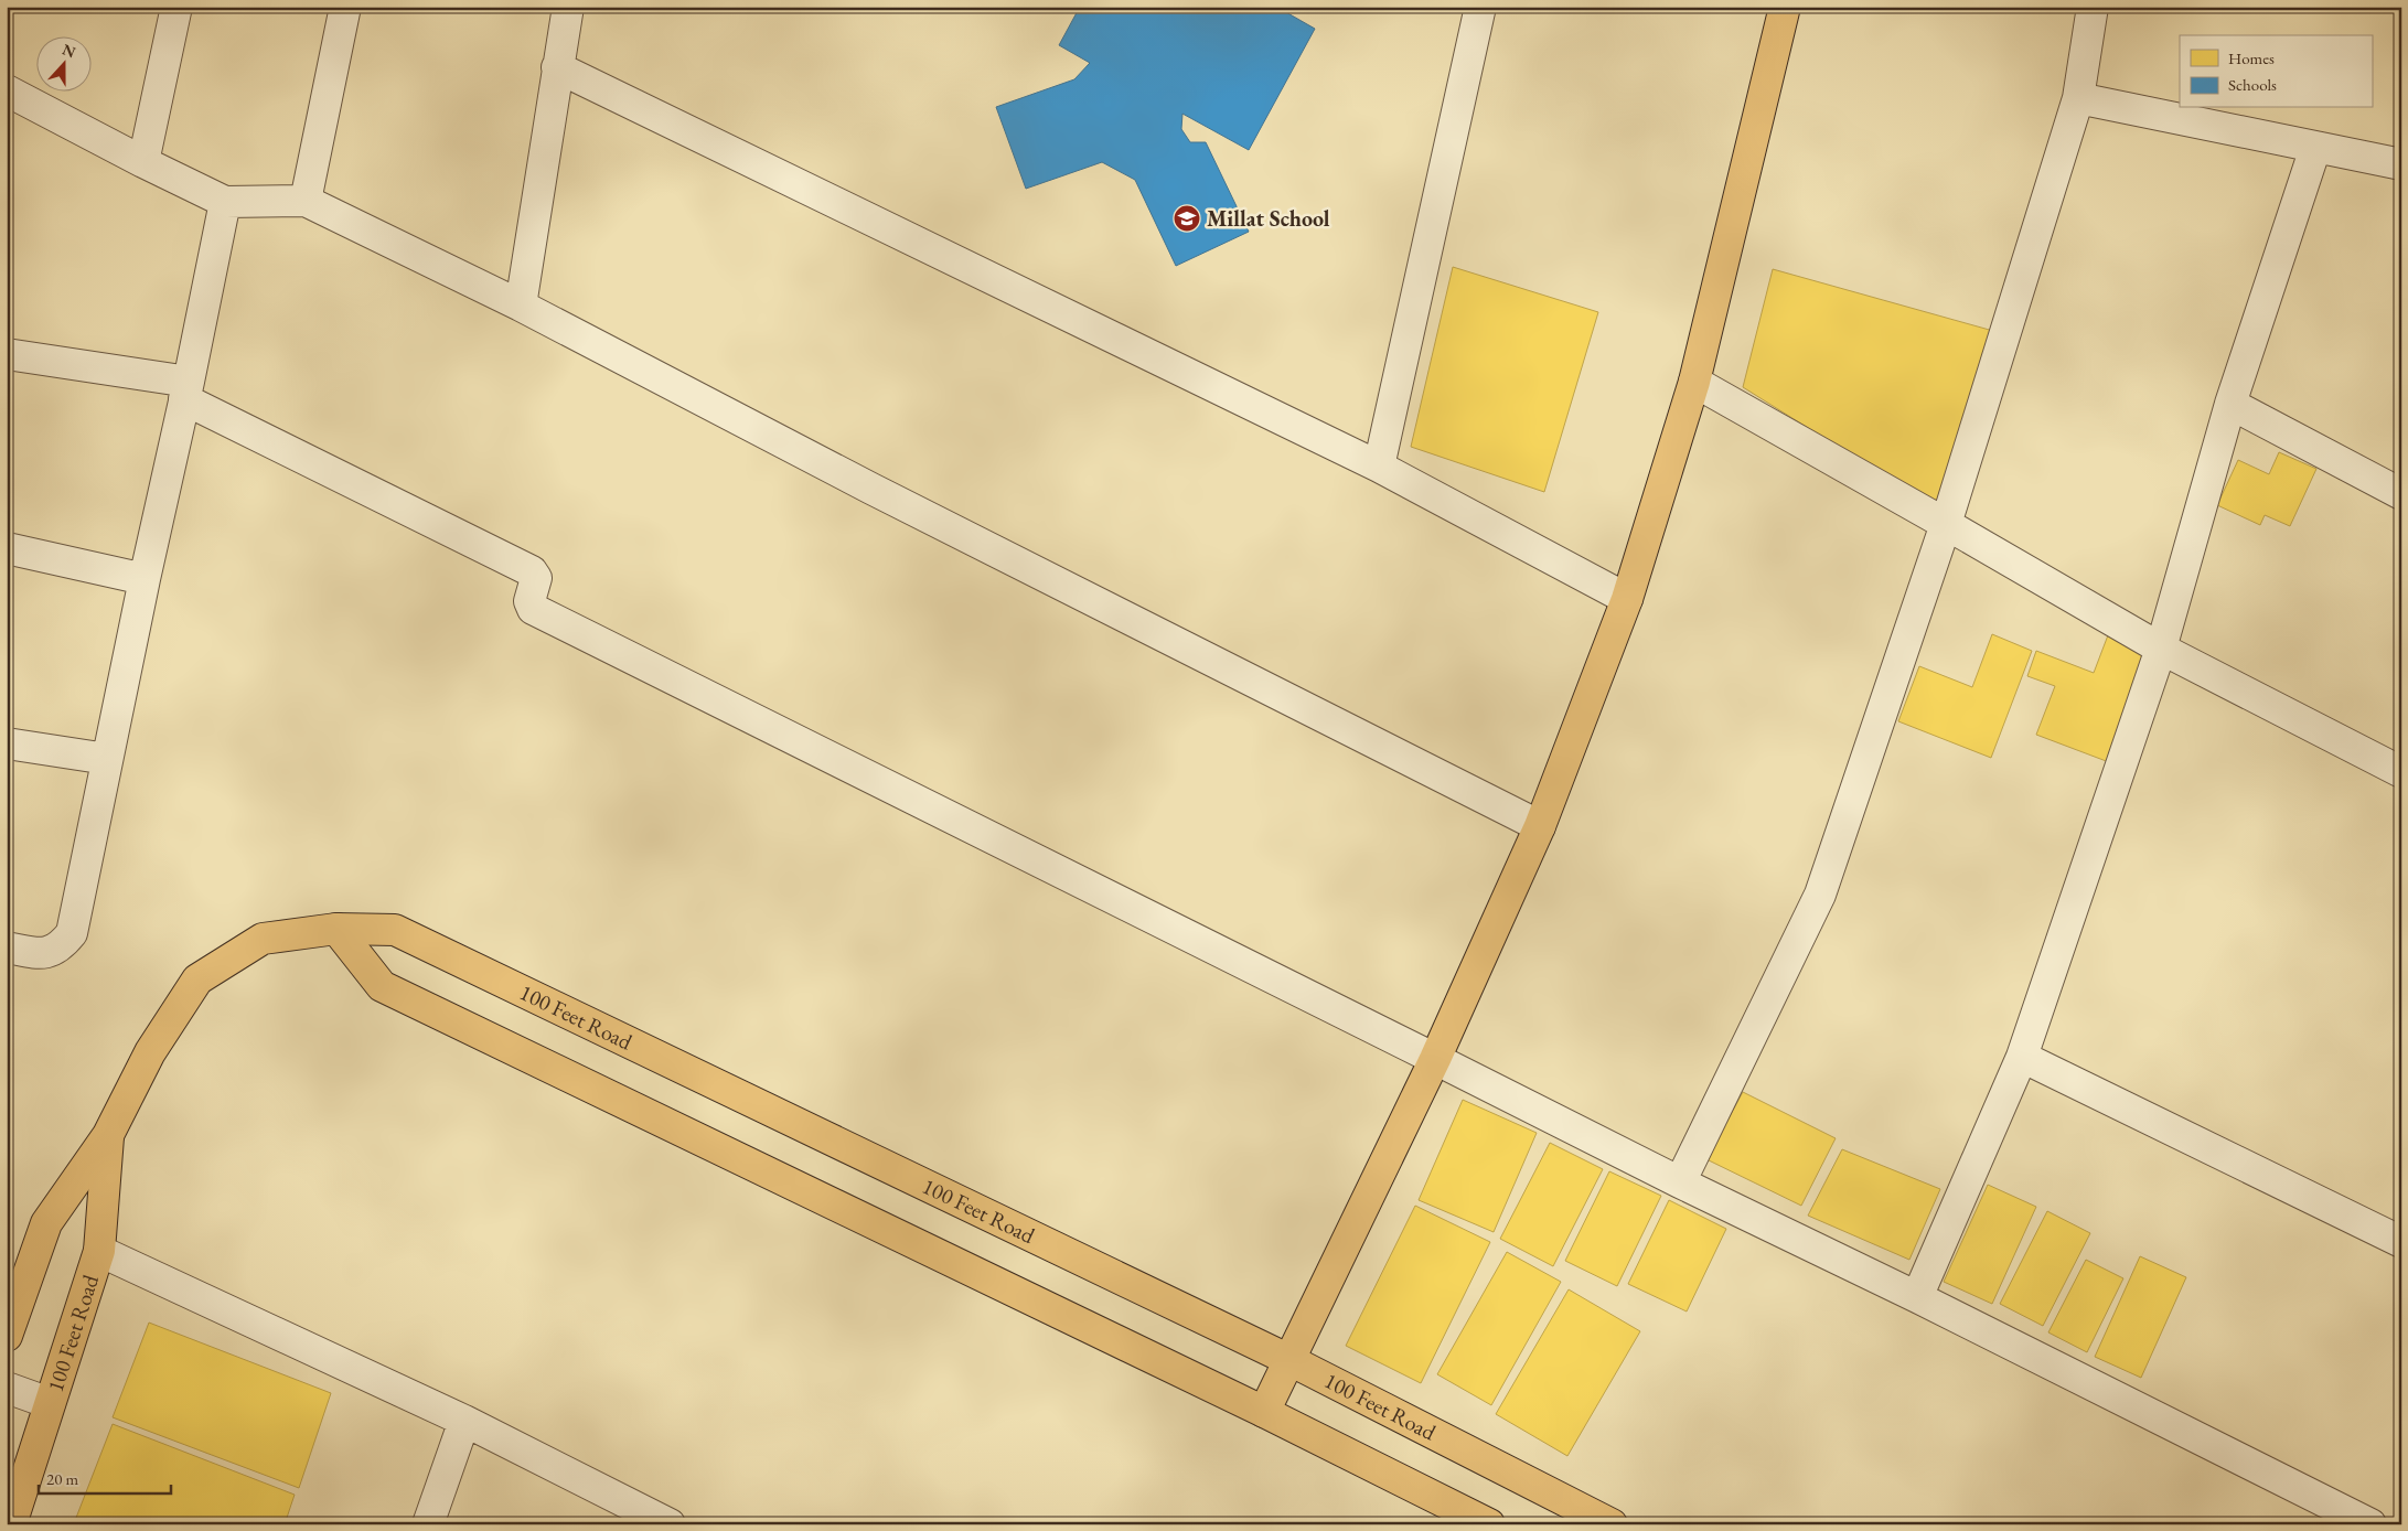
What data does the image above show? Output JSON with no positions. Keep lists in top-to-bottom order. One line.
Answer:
{"streets":{"main road":["100 Feet Road"]},"places":{"school or university":["Millat School"]},"legend":["Homes","Schools"],"scale_bar":"20 m","north":"top"}
